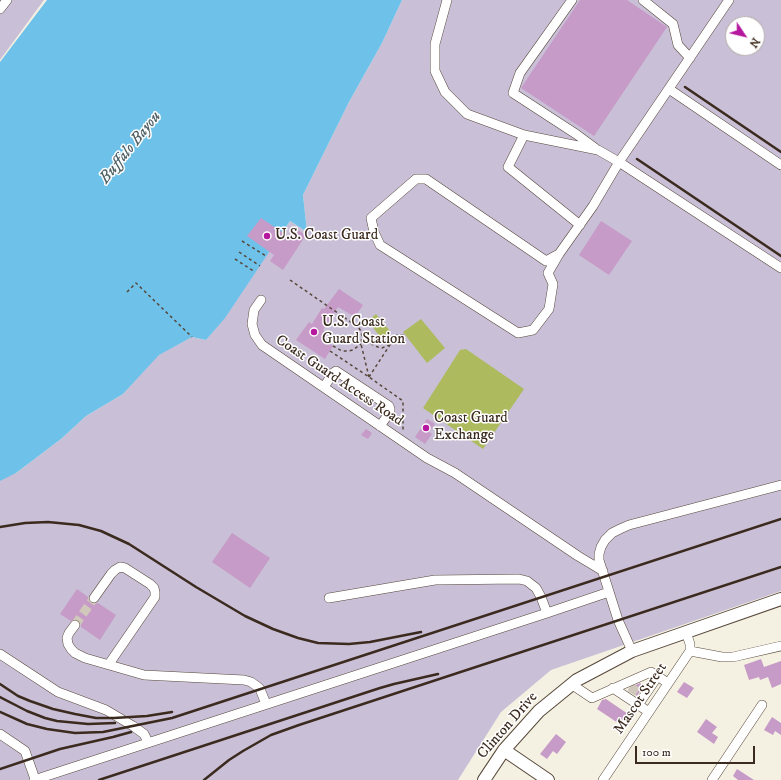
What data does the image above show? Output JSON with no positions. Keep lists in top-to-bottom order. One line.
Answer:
{"streets":{"main road":["Clinton Drive"],"street":["Coast Guard Access Road","Mascot Street"]},"water":["Buffalo Bayou"],"places":["U.S. Coast Guard","U.S. Coast Guard Station","Coast Guard Exchange"],"scale_bar":"100 m","north":"bottom right"}
